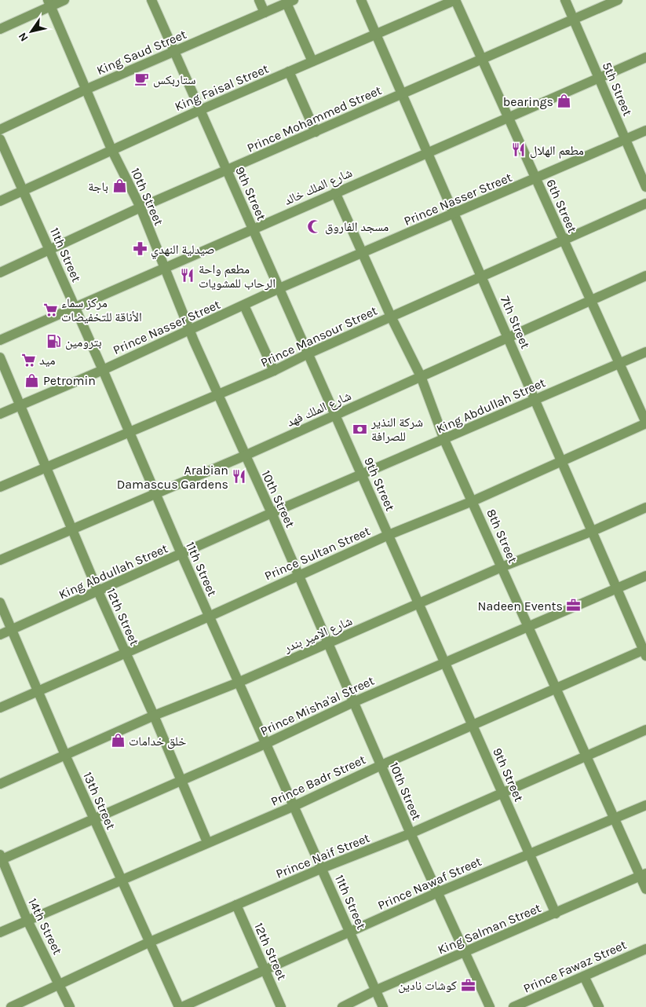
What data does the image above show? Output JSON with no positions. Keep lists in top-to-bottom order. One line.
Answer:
{"streets":{"street":["King Saud Street","King Faisal Street","5th Street","Prince Mohammed Street","شارع الملك خالد","9th Street","10th Street","Prince Nasser Street","6th Street","11th Street","7th Street","Prince Mansour Street","King Abdullah Street","شارع الملك فهد","8th Street","Prince Sultan Street","12th Street","شارع الامير بندر","Prince Misha'al Street","Prince Badr Street","13th Street","Prince Naif Street","Prince Nawaf Street","14th Street","King Salman Street","Prince Fawaz Street"]},"crossings":[["King Saud Street","9th Street"],["King Saud Street","10th Street"],["King Faisal Street","9th Street"],["King Faisal Street","10th Street"],["King Faisal Street","6th Street"],["King Faisal Street","11th Street"],["King Faisal Street","7th Street"],["5th Street","Prince Mohammed Street"],["5th Street","شارع الملك خالد"],["5th Street","Prince Nasser Street"],["Prince Mohammed Street","9th Street"],["Prince Mohammed Street","10th Street"],["Prince Mohammed Street","6th Street"],["Prince Mohammed Street","11th Street"],["Prince Mohammed Street","7th Street"],["شارع الملك خالد","9th Street"],["شارع الملك خالد","10th Street"],["شارع الملك خالد","6th Street"],["شارع الملك خالد","11th Street"],["شارع الملك خالد","7th Street"],["شارع الملك خالد","8th Street"],["9th Street","Prince Nasser Street"],["9th Street","Prince Mansour Street"],["9th Street","King Abdullah Street"],["9th Street","شارع الملك فهد"],["9th Street","Prince Sultan Street"],["9th Street","شارع الامير بندر"],["9th Street","Prince Misha'al Street"],["9th Street","Prince Badr Street"],["9th Street","Prince Naif Street"],["9th Street","Prince Nawaf Street"],["9th Street","King Salman Street"],["10th Street","Prince Nasser Street"],["10th Street","Prince Mansour Street"],["10th Street","King Abdullah Street"],["10th Street","شارع الملك فهد"],["10th Street","Prince Sultan Street"],["10th Street","شارع الامير بندر"],["10th Street","Prince Misha'al Street"],["10th Street","Prince Badr Street"],["10th Street","Prince Naif Street"],["10th Street","Prince Nawaf Street"],["10th Street","King Salman Street"],["Prince Nasser Street","6th Street"],["Prince Nasser Street","11th Street"],["Prince Nasser Street","7th Street"],["Prince Nasser Street","8th Street"],["Prince Nasser Street","12th Street"],["6th Street","Prince Mansour Street"],["6th Street","King Abdullah Street"],["6th Street","شارع الملك فهد"],["6th Street","Prince Sultan Street"],["11th Street","Prince Mansour Street"],["11th Street","King Abdullah Street"],["11th Street","شارع الملك فهد"],["11th Street","Prince Sultan Street"],["11th Street","شارع الامير بندر"],["11th Street","Prince Misha'al Street"],["11th Street","Prince Badr Street"],["11th Street","Prince Naif Street"],["11th Street","Prince Nawaf Street"],["11th Street","King Salman Street"],["7th Street","Prince Mansour Street"],["7th Street","King Abdullah Street"],["7th Street","شارع الملك فهد"],["7th Street","Prince Sultan Street"],["7th Street","شارع الامير بندر"],["7th Street","Prince Misha'al Street"],["7th Street","Prince Badr Street"],["Prince Mansour Street","8th Street"],["Prince Mansour Street","12th Street"],["King Abdullah Street","8th Street"],["King Abdullah Street","12th Street"],["King Abdullah Street","13th Street"],["شارع الملك فهد","8th Street"],["شارع الملك فهد","12th Street"],["8th Street","Prince Sultan Street"],["8th Street","شارع الامير بندر"],["8th Street","Prince Misha'al Street"],["8th Street","Prince Badr Street"],["8th Street","Prince Naif Street"],["8th Street","Prince Nawaf Street"],["8th Street","King Salman Street"],["Prince Sultan Street","12th Street"],["Prince Sultan Street","13th Street"],["12th Street","شارع الامير بندر"],["12th Street","Prince Misha'al Street"],["12th Street","Prince Badr Street"],["12th Street","Prince Naif Street"],["12th Street","Prince Nawaf Street"],["شارع الامير بندر","13th Street"],["Prince Misha'al Street","13th Street"],["Prince Misha'al Street","14th Street"],["Prince Badr Street","13th Street"],["Prince Badr Street","14th Street"],["13th Street","Prince Naif Street"],["Prince Naif Street","14th Street"]],"places":{"cafe":["ستاربكس"],"shop":["bearings","باجة","Petromin","خلق خدامات"],"restaurant":["مطعم الهلال","مطعم واحة الرحاب للمشويات","Arabian Damascus Gardens"],"mosque":["مسجد الفاروق"],"pharmacy":["صيدلية النهدي"],"supermarket":["مركز سماء الأناقة للتخفيضات","ميد"],"fuel station":["بترومين"],"bank":["شركة النذير للصرافة"],"office":["Nadeen Events","كوشات نادين"]},"north":"bottom left"}
